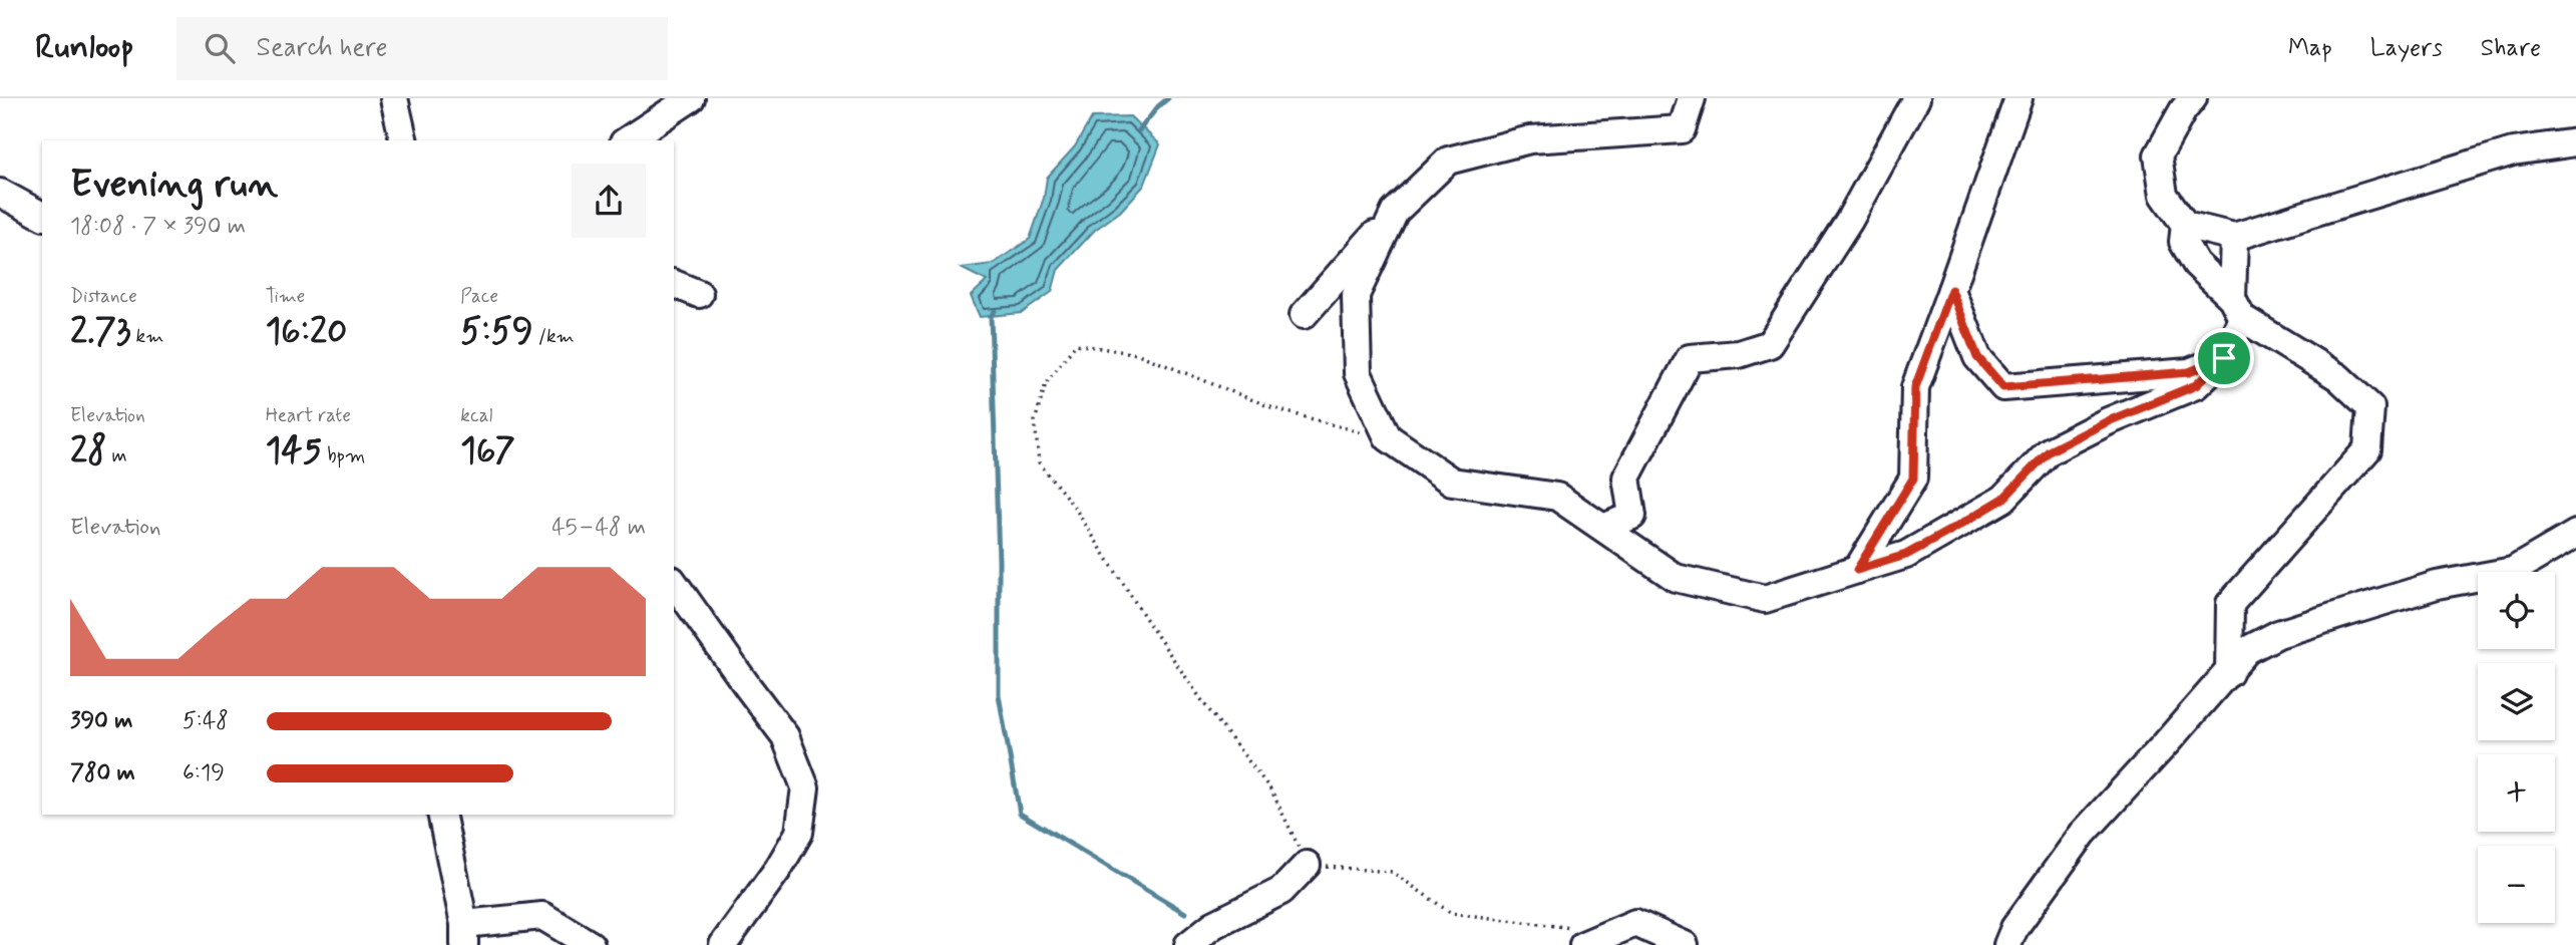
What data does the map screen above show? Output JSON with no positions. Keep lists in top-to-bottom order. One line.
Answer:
{"page":{"header":"Runloop","search":"Search here","nav":["Map","Layers","Share"],"heading":["Evening run","18:08 · 7 × 390 m"],"stats":[["Distance","2.73 km"],["Time","16:20"],["Pace","5:59 /km"],["Elevation","28 m"],["Heart rate","145 bpm"],["kcal","167"]],"chart":["Elevation","45–48 m"],"map_buttons":["+","−"],"list":[{"name":"390 m","note":"5:48"},{"name":"780 m","note":"6:19"}]}}
